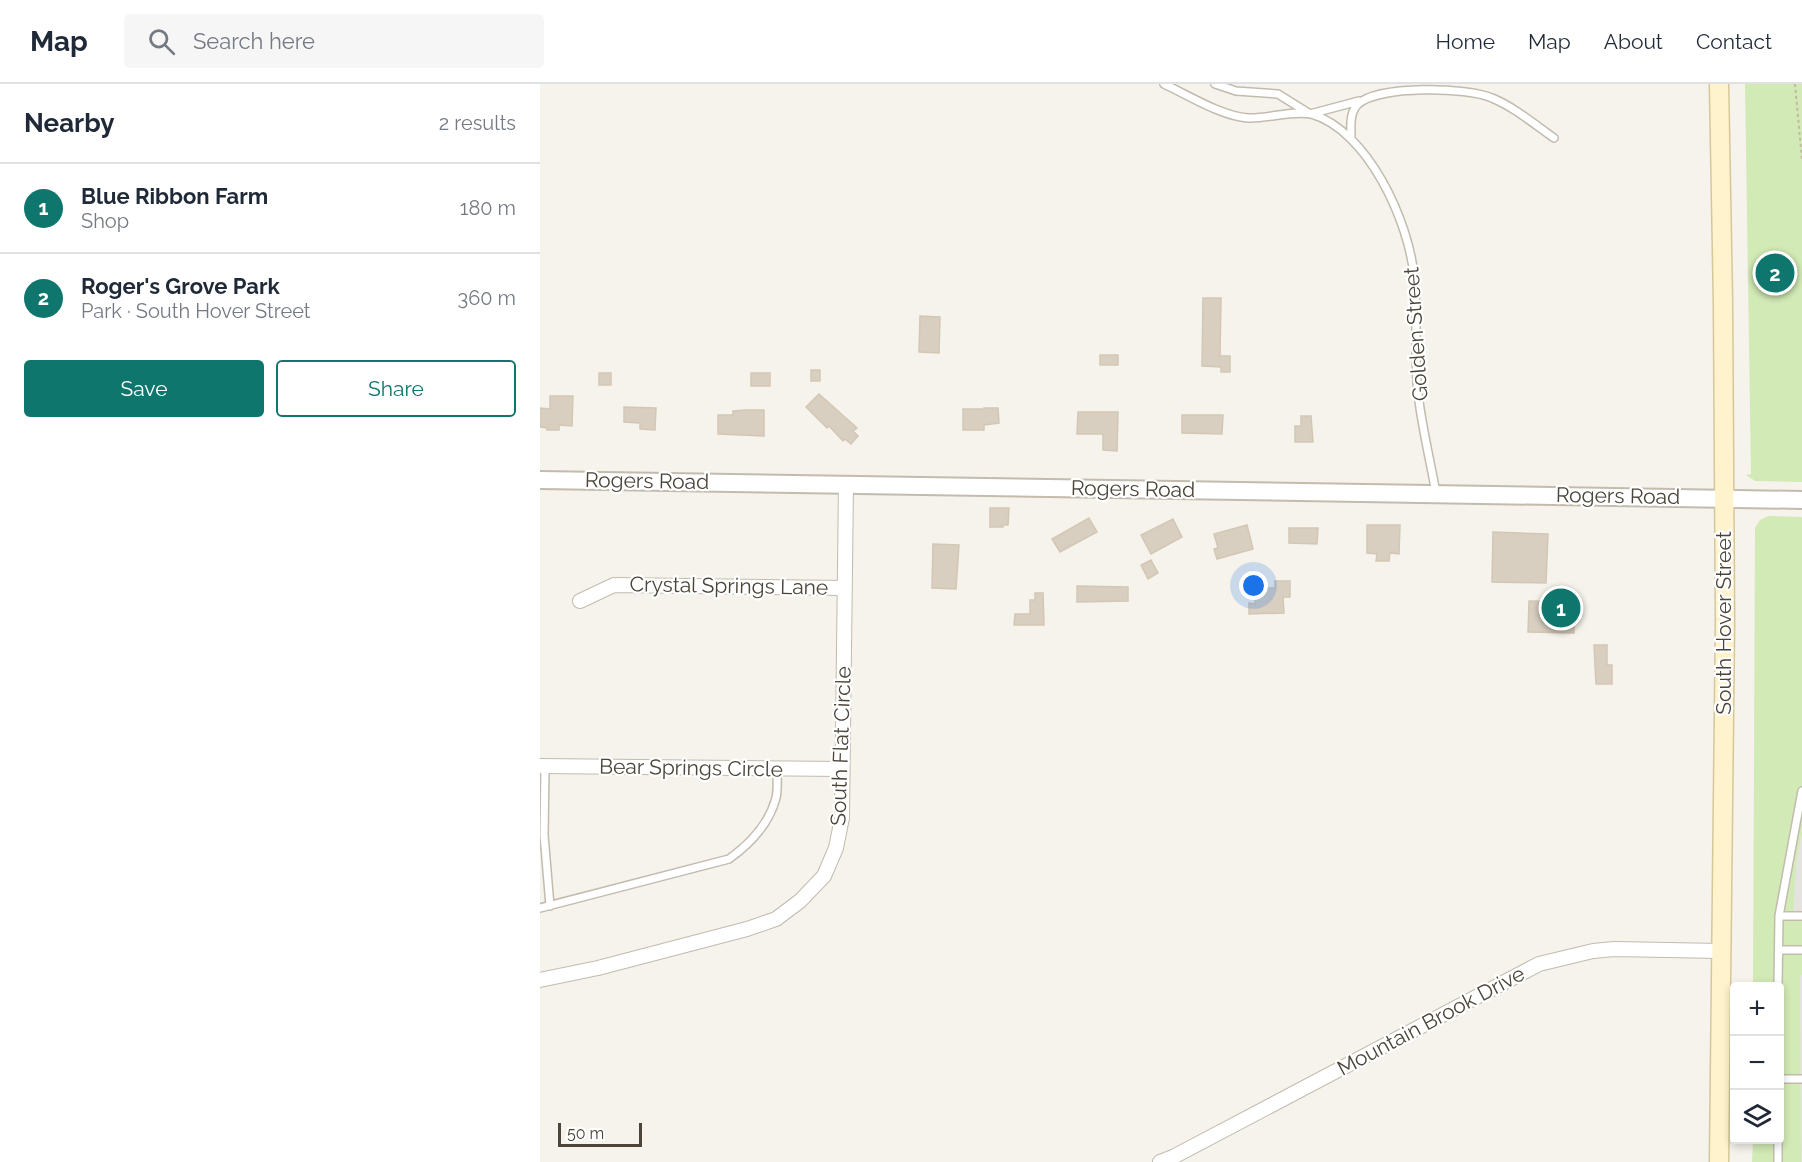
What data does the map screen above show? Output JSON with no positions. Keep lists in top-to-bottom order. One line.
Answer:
{"streets":{"main road":["South Hover Street"],"street":["Rogers Road","Crystal Springs Lane","South Flat Circle","Bear Springs Circle","Mountain Brook Drive"],"lane":["Golden Street"]},"crossings":[["Golden Street","Rogers Road"],["Rogers Road","South Hover Street"],["Rogers Road","South Flat Circle"],["Crystal Springs Lane","South Flat Circle"],["South Hover Street","Mountain Brook Drive"],["South Flat Circle","Bear Springs Circle"]],"scale_bar":"50 m","page":{"header":"Map","search":"Search here","nav":["Home","Map","About","Contact"],"heading":["Nearby","2 results"],"list":[{"mark":"1","name":"Blue Ribbon Farm","note":"Shop","value":"180 m"},{"mark":"2","name":"Roger's Grove Park","note":"Park · South Hover Street","value":"360 m"}],"pins":["2","1"],"buttons":["Save","Share"],"map_buttons":["+","−"],"scale":"50 m"}}
